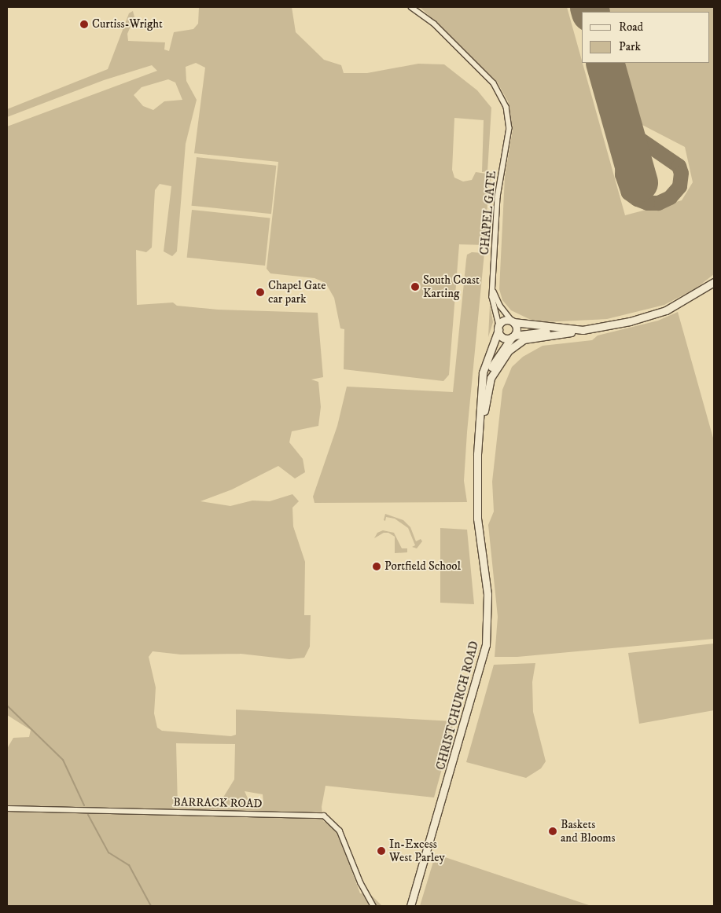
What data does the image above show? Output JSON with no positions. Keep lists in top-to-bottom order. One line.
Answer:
{"streets":{"main road":["CHRISTCHURCH ROAD"],"street":["CHAPEL GATE","BARRACK ROAD"]},"crossings":[["CHAPEL GATE","CHRISTCHURCH ROAD"]],"places":["Curtiss-Wright","South Coast Karting","Chapel Gate car park","Portfield School","Baskets and Blooms","In-Excess West Parley"],"legend":["Road","Park"]}
